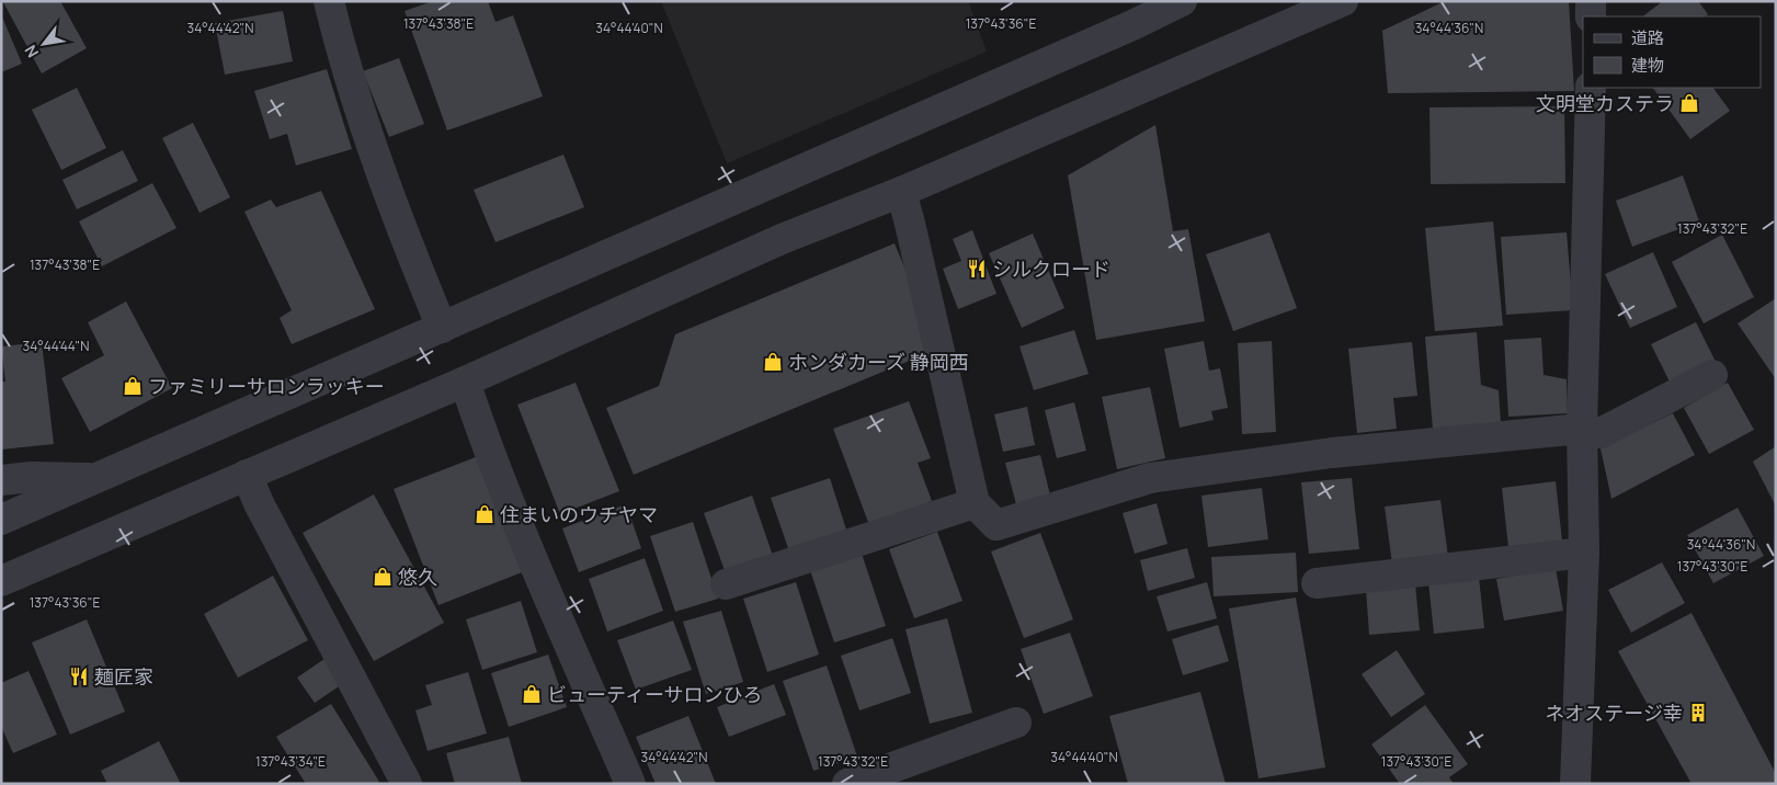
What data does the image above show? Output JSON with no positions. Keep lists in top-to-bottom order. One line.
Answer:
{"places":{"shop":["文明堂カステラ","ホンダカーズ 静岡西","ファミリーサロンラッキー","住まいのウチヤマ","悠久","ビューティーサロンひろ"],"restaurant":["シルクロード","麺匠家"],"building":["ネオステージ幸"]},"legend":["道路","建物"],"north":"bottom left","coordinates":["137°43'38\"E","137°43'36\"E","34°44'36\"N","34°44'42\"N","34°44'40\"N","137°43'32\"E","34°44'44\"N","137°43'30\"E","137°43'34\"E"]}
